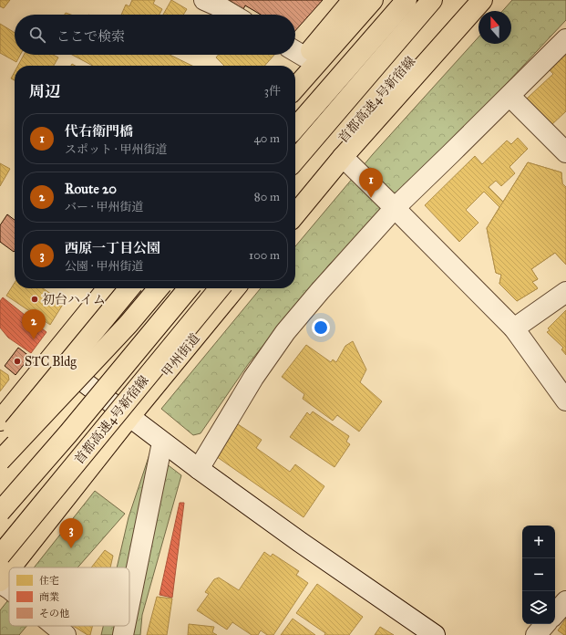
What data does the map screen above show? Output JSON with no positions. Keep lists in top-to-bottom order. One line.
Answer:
{"streets":{"highway":["首都高速4号新宿線","甲州街道"]},"places":["初台ハイム","STC Bldg"],"legend":["住宅","商業","その他"],"north":"top","page":{"search":"ここで検索","heading":["周辺","3件"],"list":[{"mark":"1","name":"代右衛門橋","note":"スポット · 甲州街道","value":"40 m"},{"mark":"2","name":"Route 20","note":"バー · 甲州街道","value":"80 m"},{"mark":"3","name":"西原一丁目公園","note":"公園 · 甲州街道","value":"100 m"}],"pins":["1","2","3"],"map_buttons":["+","−"]}}
